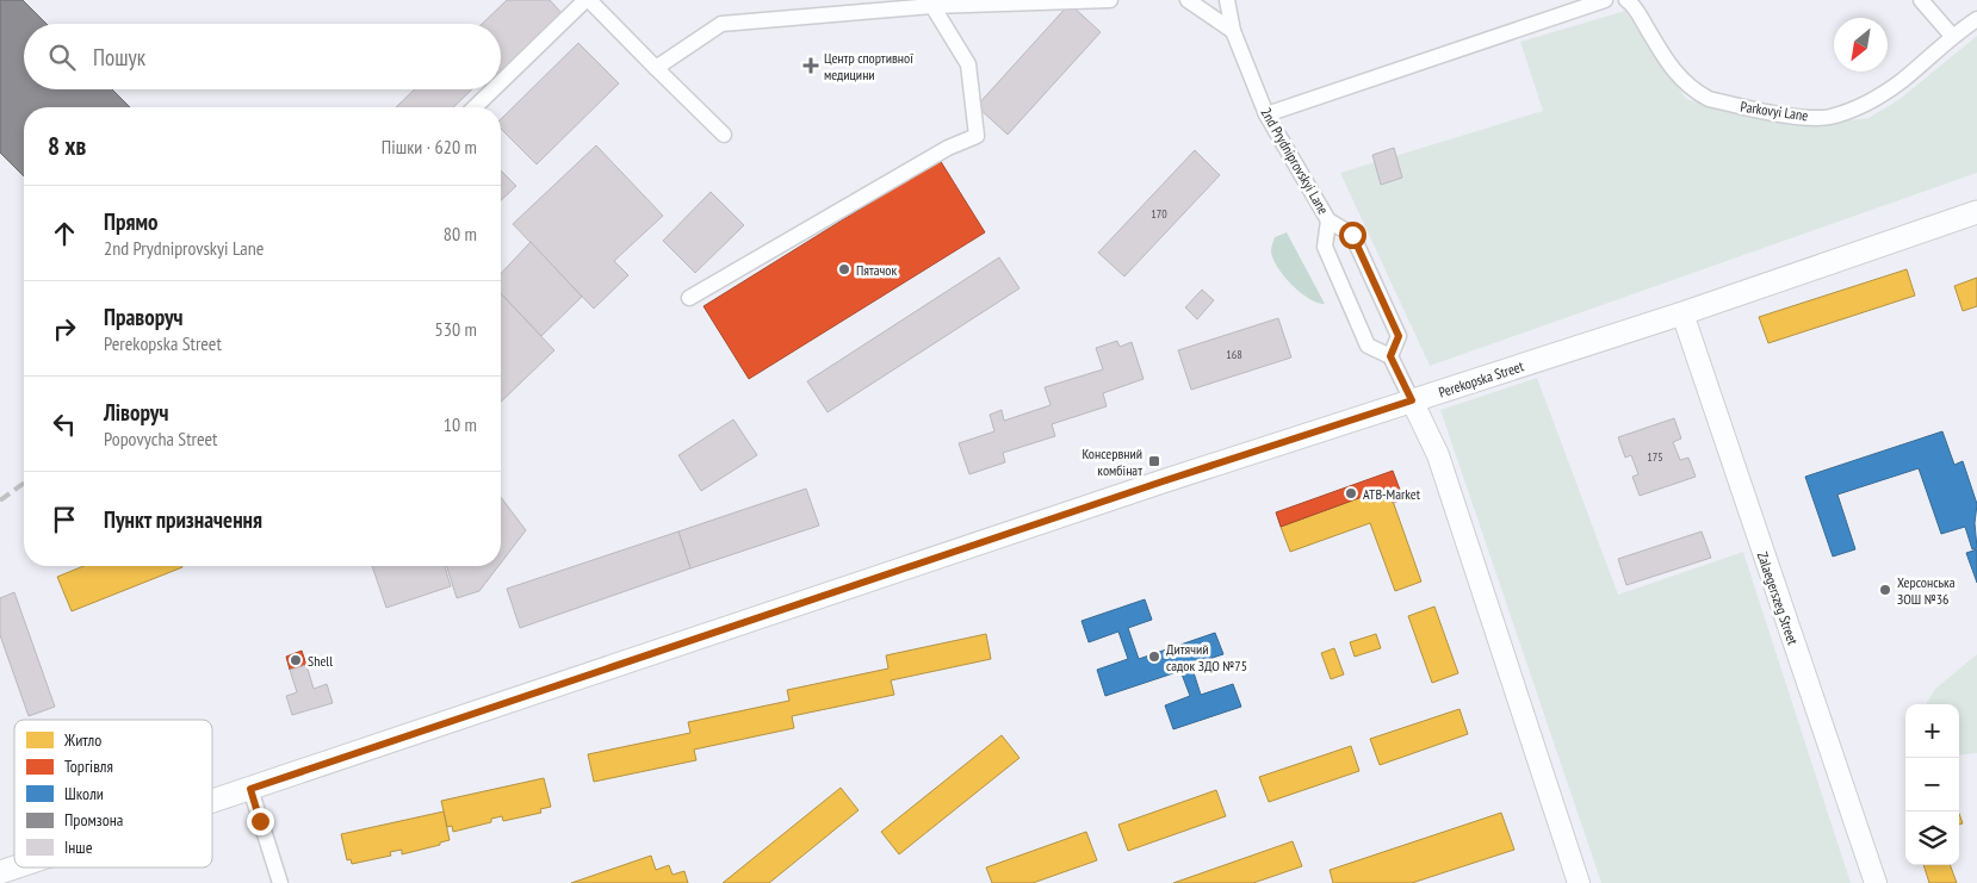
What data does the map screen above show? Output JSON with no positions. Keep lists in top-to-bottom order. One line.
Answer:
{"streets":{"main road":["Perekopska Street","Zalaegerszeg Street"],"street":["Parkovyi Lane","2nd Prydniprovskyi Lane"]},"crossings":[["Perekopska Street","Zalaegerszeg Street"]],"places":{"health":["Центр спортивної медицини"],"other":["Пятачок","ATB-Market","Херсонська ЗОШ №36","Дитячий садок ЗДО №75","Shell"],"transit":["Консервний комбінат"]},"house_numbers":["170","168","175"],"legend":["Житло","Торгівля","Школи","Промзона","Інше"],"north":"bottom left","page":{"search":"Пошук","heading":["8 хв","Пішки · 620 m"],"list":[["Прямо","2nd Prydniprovskyi Lane","80 m"],["Праворуч","Perekopska Street","530 m"],["Ліворуч","Popovycha Street","10 m"],"Пункт призначення"],"map_buttons":["+","−"]}}
